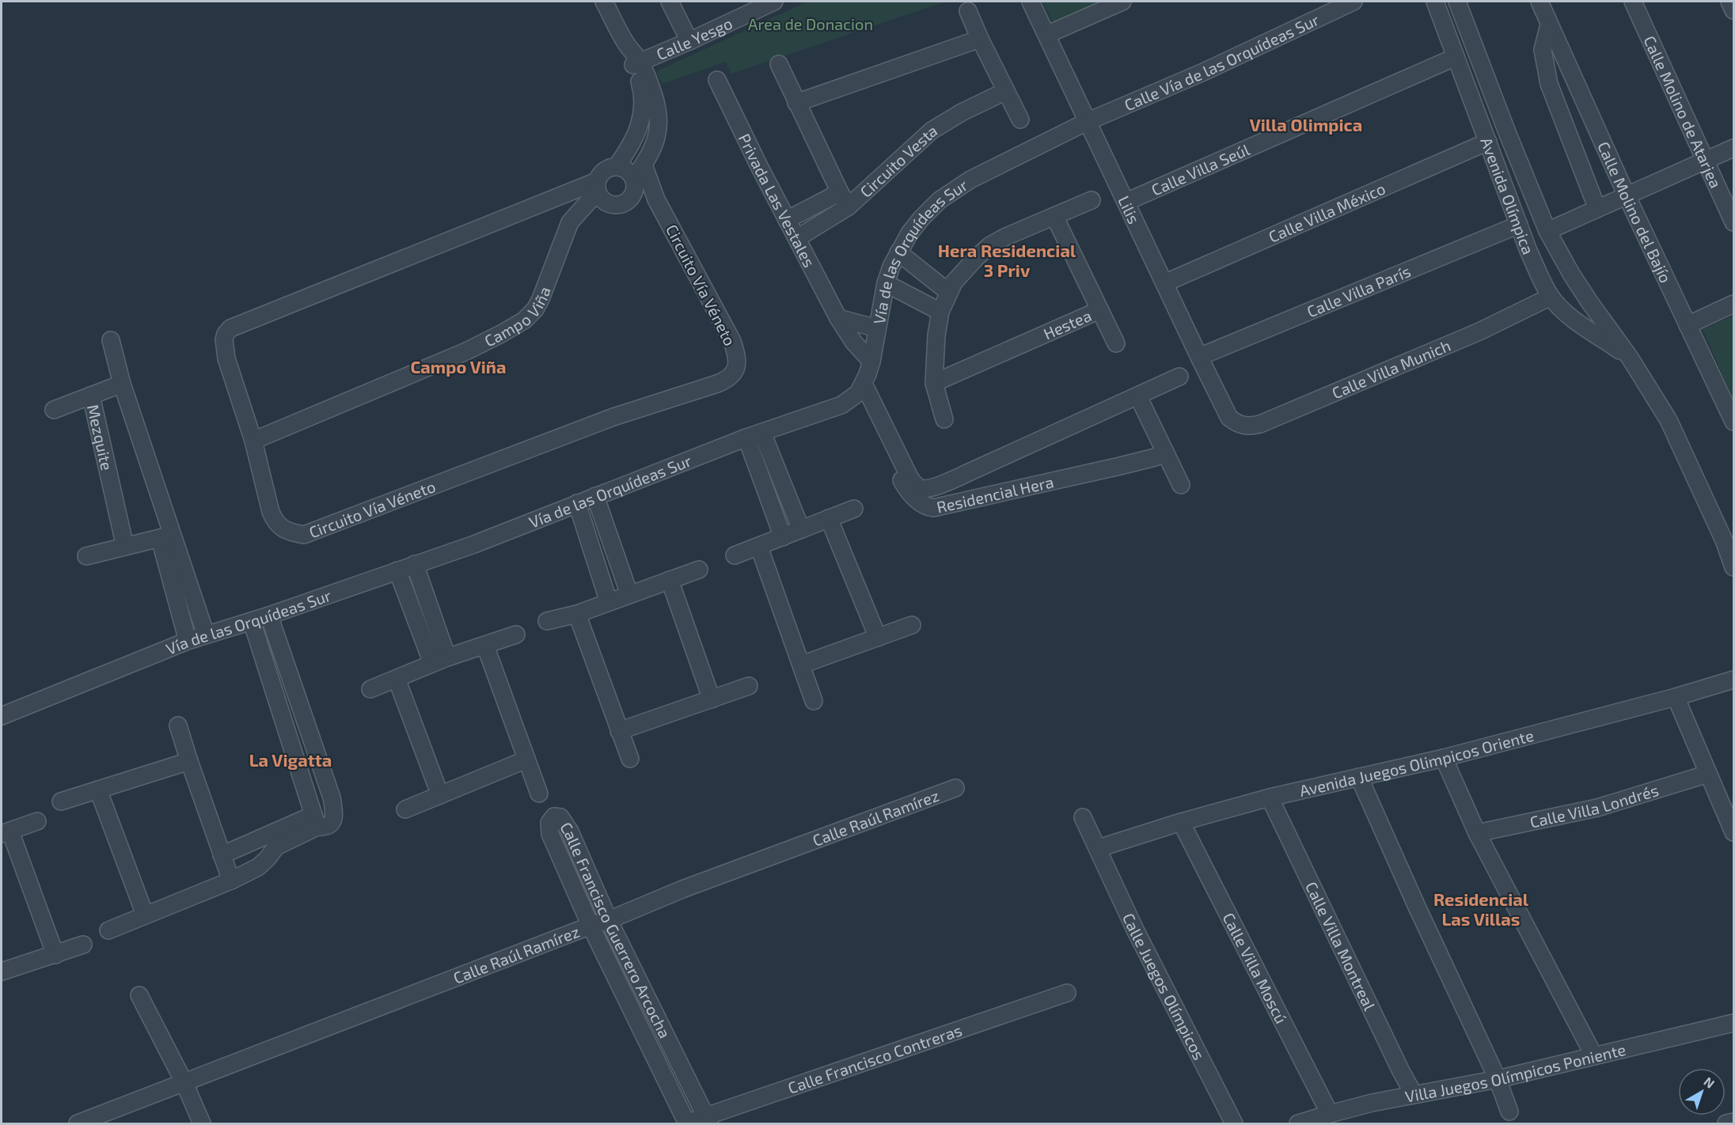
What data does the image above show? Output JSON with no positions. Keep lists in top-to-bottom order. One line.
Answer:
{"streets":{"street":["Calle Yesgo","Calle Vía de las Orquídeas Sur","Calle Molino de Atarjea","Circuito Vesta","Calle Villa Seúl","Avenida Olímpica","Privada Las Vestales","Lilis","Calle Molino del Bajío","Calle Villa México","Vía de las Orquídeas Sur","Circuito Vía Véneto","Calle Villa París","Campo Viña","Hestea","Calle Villa Munich","Mezquite","Residencial Hera","Avenida Juegos Olimpicos Oriente","Calle Villa Londrés","Calle Raúl Ramírez","Calle Francisco Guerrero Arcocha","Calle Villa Montreal","Calle Villa Moscú","Calle Juegos Olímpicos","Calle Francisco Contreras","Villa Juegos Olímpicos Poniente"]},"crossings":[["Calle Vía de las Orquídeas Sur","Lilis"],["Calle Vía de las Orquídeas Sur","Vía de las Orquídeas Sur"],["Circuito Vesta","Privada Las Vestales"],["Calle Villa Seúl","Avenida Olímpica"],["Calle Villa Seúl","Lilis"],["Avenida Olímpica","Calle Villa México"],["Avenida Olímpica","Calle Villa París"],["Avenida Olímpica","Calle Villa Munich"],["Privada Las Vestales","Vía de las Orquídeas Sur"],["Lilis","Calle Villa México"],["Lilis","Vía de las Orquídeas Sur"],["Lilis","Calle Villa París"],["Lilis","Calle Villa Munich"],["Vía de las Orquídeas Sur","Residencial Hera"],["Circuito Vía Véneto","Campo Viña"],["Avenida Juegos Olimpicos Oriente","Calle Villa Montreal"],["Avenida Juegos Olimpicos Oriente","Calle Villa Moscú"],["Avenida Juegos Olimpicos Oriente","Calle Juegos Olímpicos"],["Calle Raúl Ramírez","Calle Francisco Guerrero Arcocha"],["Calle Francisco Guerrero Arcocha","Calle Francisco Contreras"],["Calle Villa Montreal","Villa Juegos Olímpicos Poniente"],["Calle Villa Moscú","Villa Juegos Olímpicos Poniente"]],"districts":["Villa Olimpica","Hera Residencial 3 Priv","Campo Viña","La Vigatta","Residencial Las Villas"],"parks":["Area de Donacion"],"north":"top right"}
